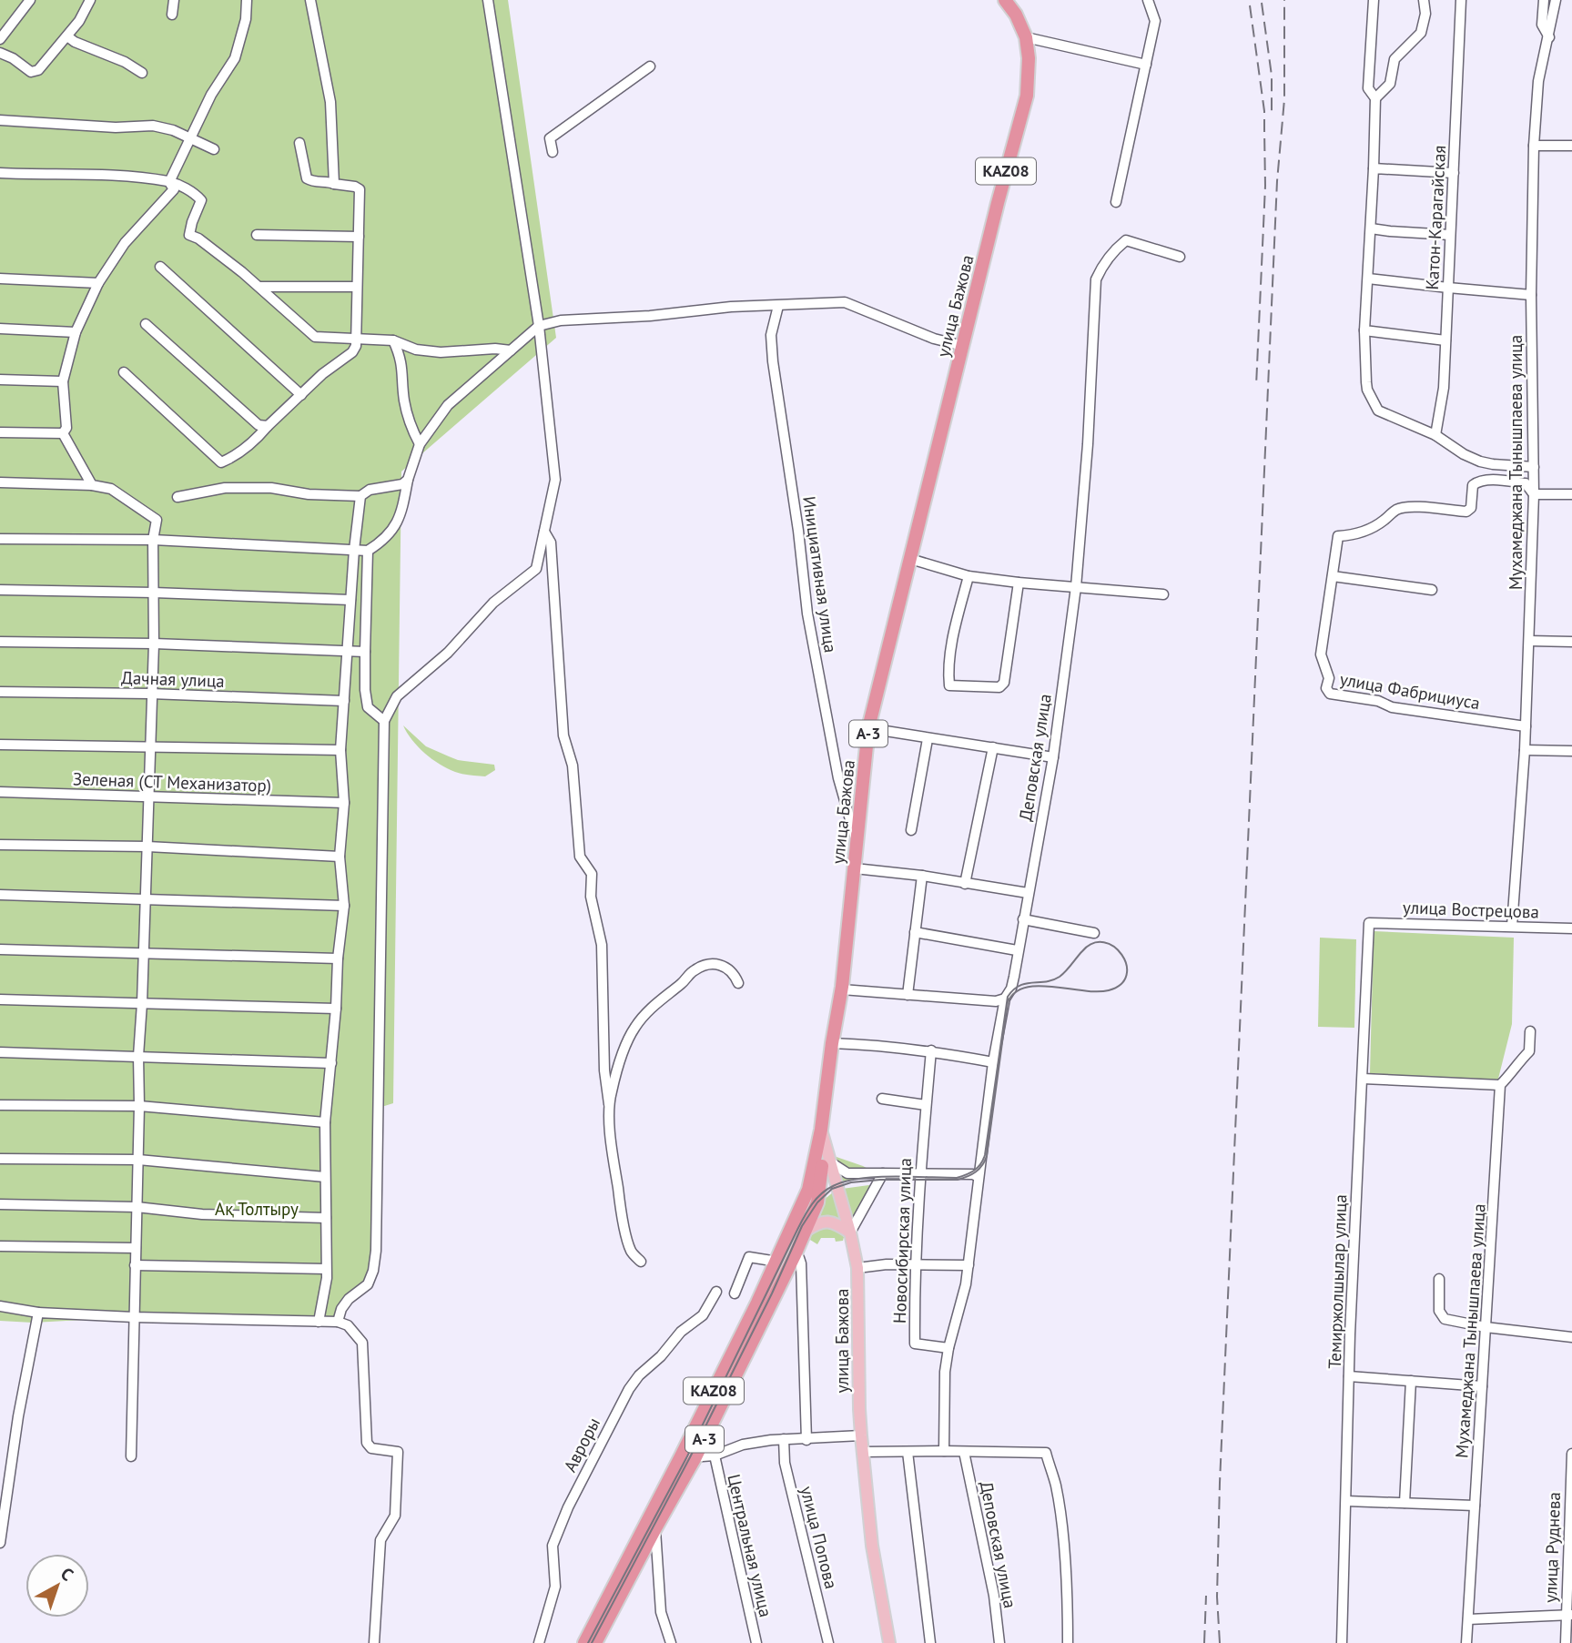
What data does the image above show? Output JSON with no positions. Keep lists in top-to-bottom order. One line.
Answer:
{"streets":{"highway":["KAZ08","улица Бажова","A-3","А-3"],"street":["Катон-Карагайская","Мухамеджана Тынышпаева улица","Инициативная улица","Дачная улица","улица Фабрициуса","Деповская улица","Зеленая (СТ Механизатор)","улица Вострецова","Новосибирская улица","Темиржолшылар улица","Авроры","улица Попова","Центральная улица","улица Руднева"]},"crossings":[["KAZ08","улица Бажова"],["KAZ08","А-3"],["улица Бажова","Инициативная улица"],["Мухамеджана Тынышпаева улица","улица Фабрициуса"],["Мухамеджана Тынышпаева улица","улица Вострецова"],["Деповская улица","Новосибирская улица"],["улица Вострецова","Темиржолшылар улица"]],"parks":["Ақ Толтыру"],"north":"top right"}
